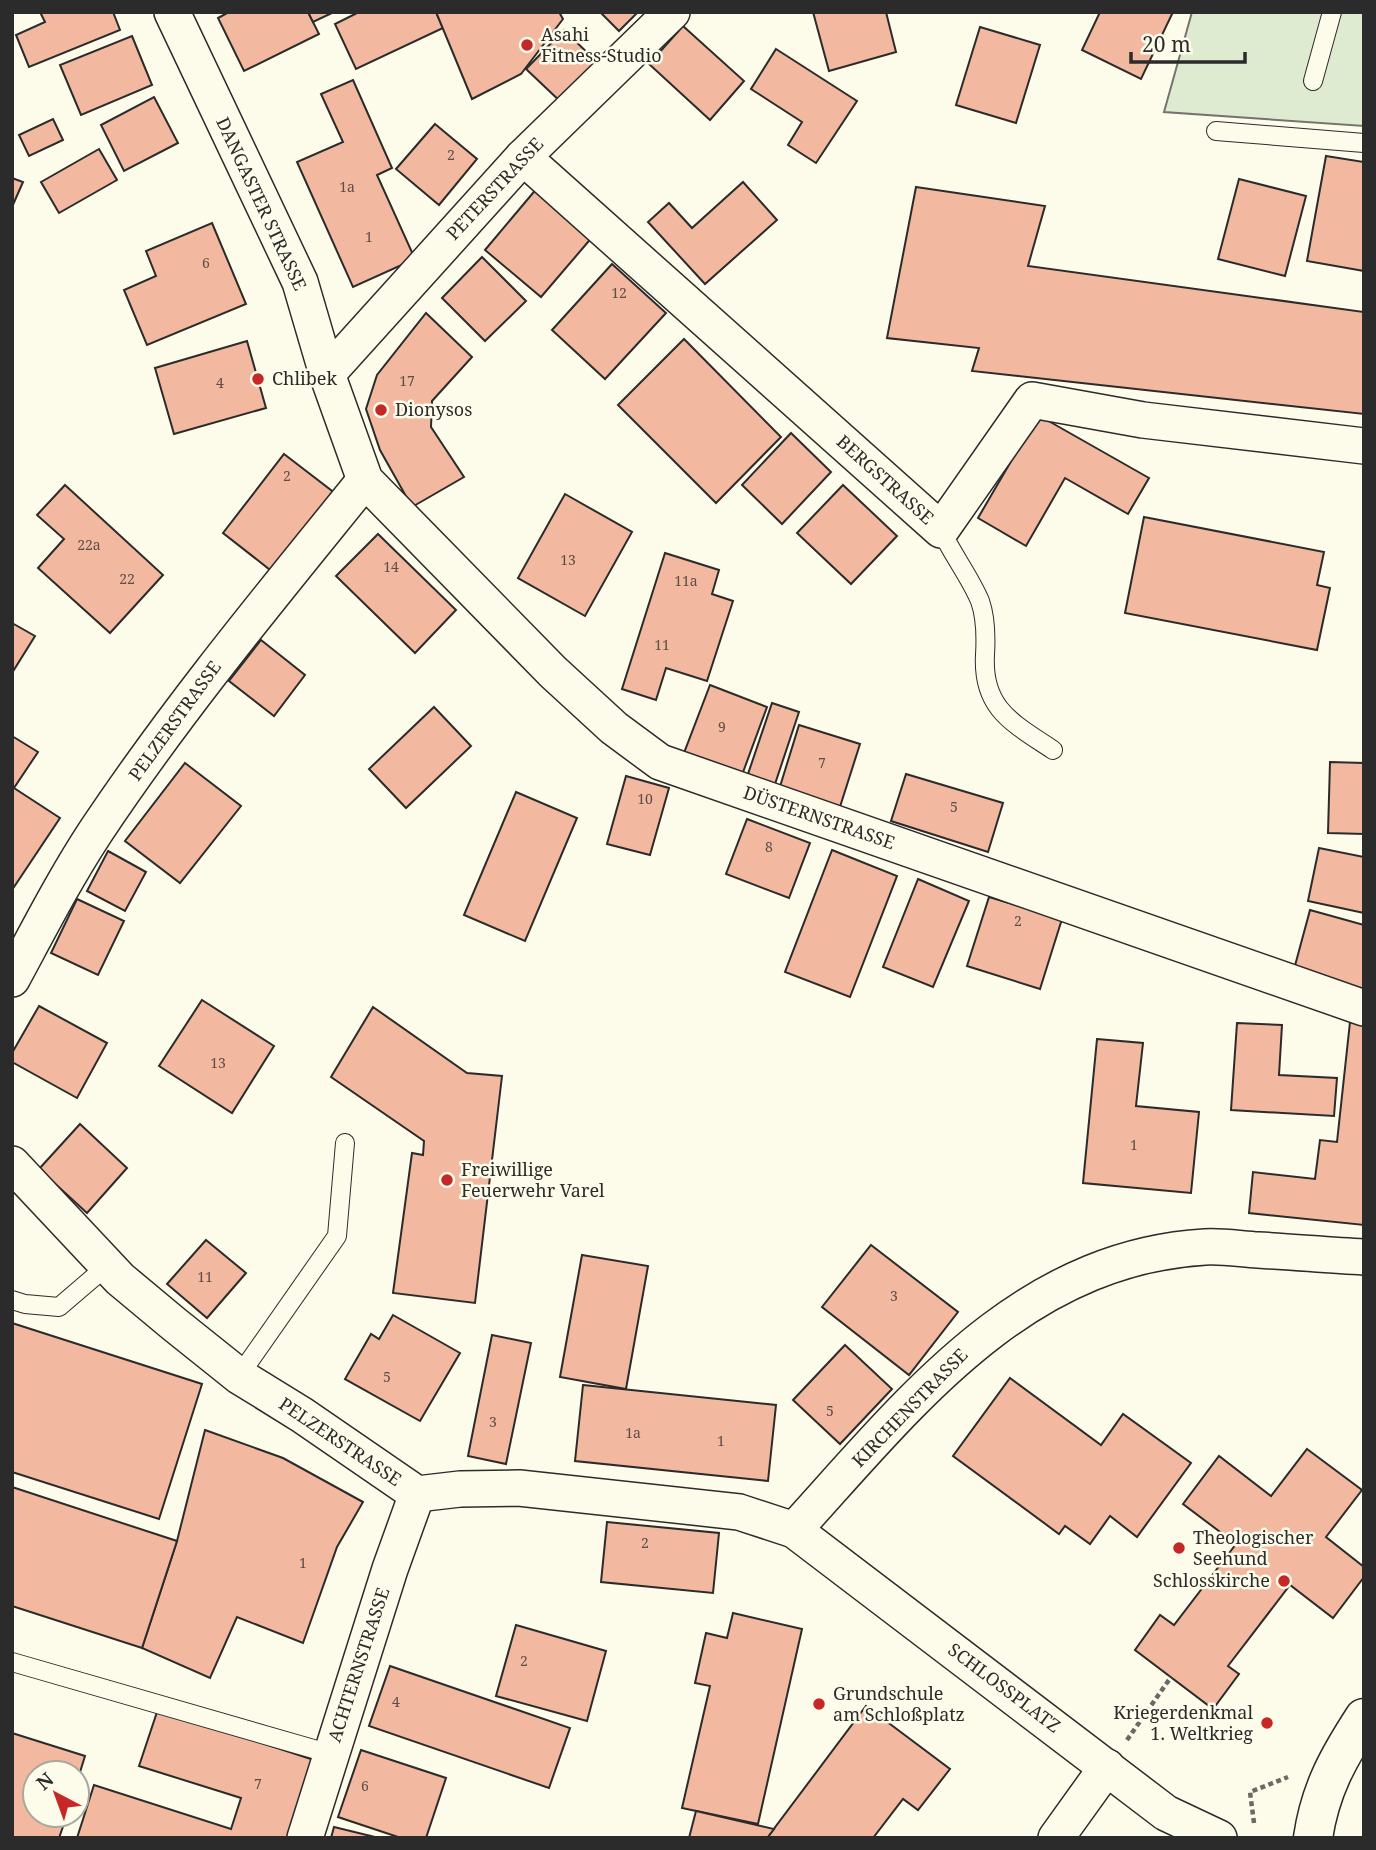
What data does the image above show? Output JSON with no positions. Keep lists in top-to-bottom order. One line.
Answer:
{"streets":{"street":["PETERSTRASSE","DANGASTER STRASSE","BERGSTRASSE","PELZERSTRASSE","DÜSTERNSTRASSE","KIRCHENSTRASSE","ACHTERNSTRASSE","SCHLOSSPLATZ"]},"crossings":[["PETERSTRASSE","DANGASTER STRASSE"],["PETERSTRASSE","BERGSTRASSE"],["DANGASTER STRASSE","PELZERSTRASSE"],["DANGASTER STRASSE","DÜSTERNSTRASSE"],["PELZERSTRASSE","DÜSTERNSTRASSE"],["PELZERSTRASSE","KIRCHENSTRASSE"],["PELZERSTRASSE","ACHTERNSTRASSE"],["PELZERSTRASSE","SCHLOSSPLATZ"],["KIRCHENSTRASSE","SCHLOSSPLATZ"]],"places":["Asahi Fitness-Studio","Chlibek","Dionysos","Freiwillige Feuerwehr Varel","Theologischer Seehund","Schlosskirche","Grundschule am Schloßplatz","Kriegerdenkmal 1. Weltkrieg"],"house_numbers":["2","1a","1","6","12","17","4","2","22a","13","14","22","11a","11","9","7","10","5","8","2","13","1","11","3","5","5","3","1a","1","2","1","2","4","7","6"],"scale_bar":"20 m","north":"top left"}
